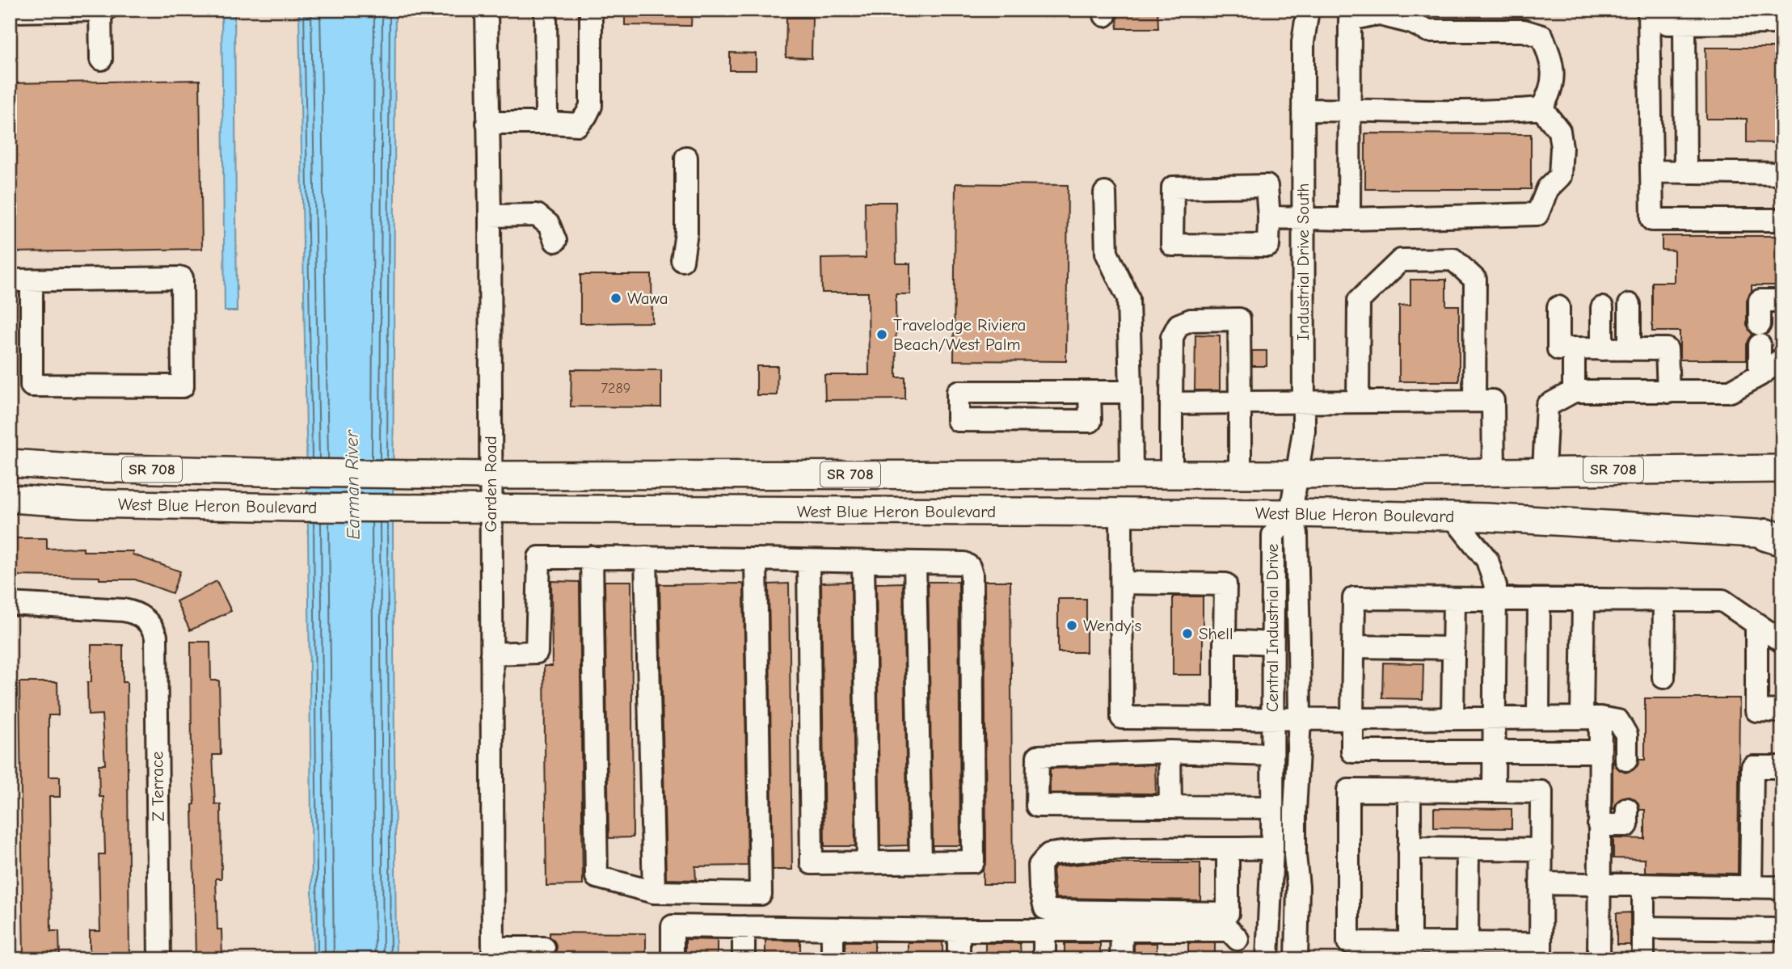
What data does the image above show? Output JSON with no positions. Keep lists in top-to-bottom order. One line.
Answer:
{"streets":{"main road":["SR 708","West Blue Heron Boulevard"],"street":["Industrial Drive South","Garden Road","Central Industrial Drive","Z Terrace"]},"crossings":[["Industrial Drive South","West Blue Heron Boulevard"],["Industrial Drive South","Central Industrial Drive"],["Garden Road","West Blue Heron Boulevard"],["West Blue Heron Boulevard","Central Industrial Drive"]],"water":["Earman River"],"places":["Wawa","Travelodge Riviera Beach/West Palm","Wendy's","Shell"],"house_numbers":["7289"]}
